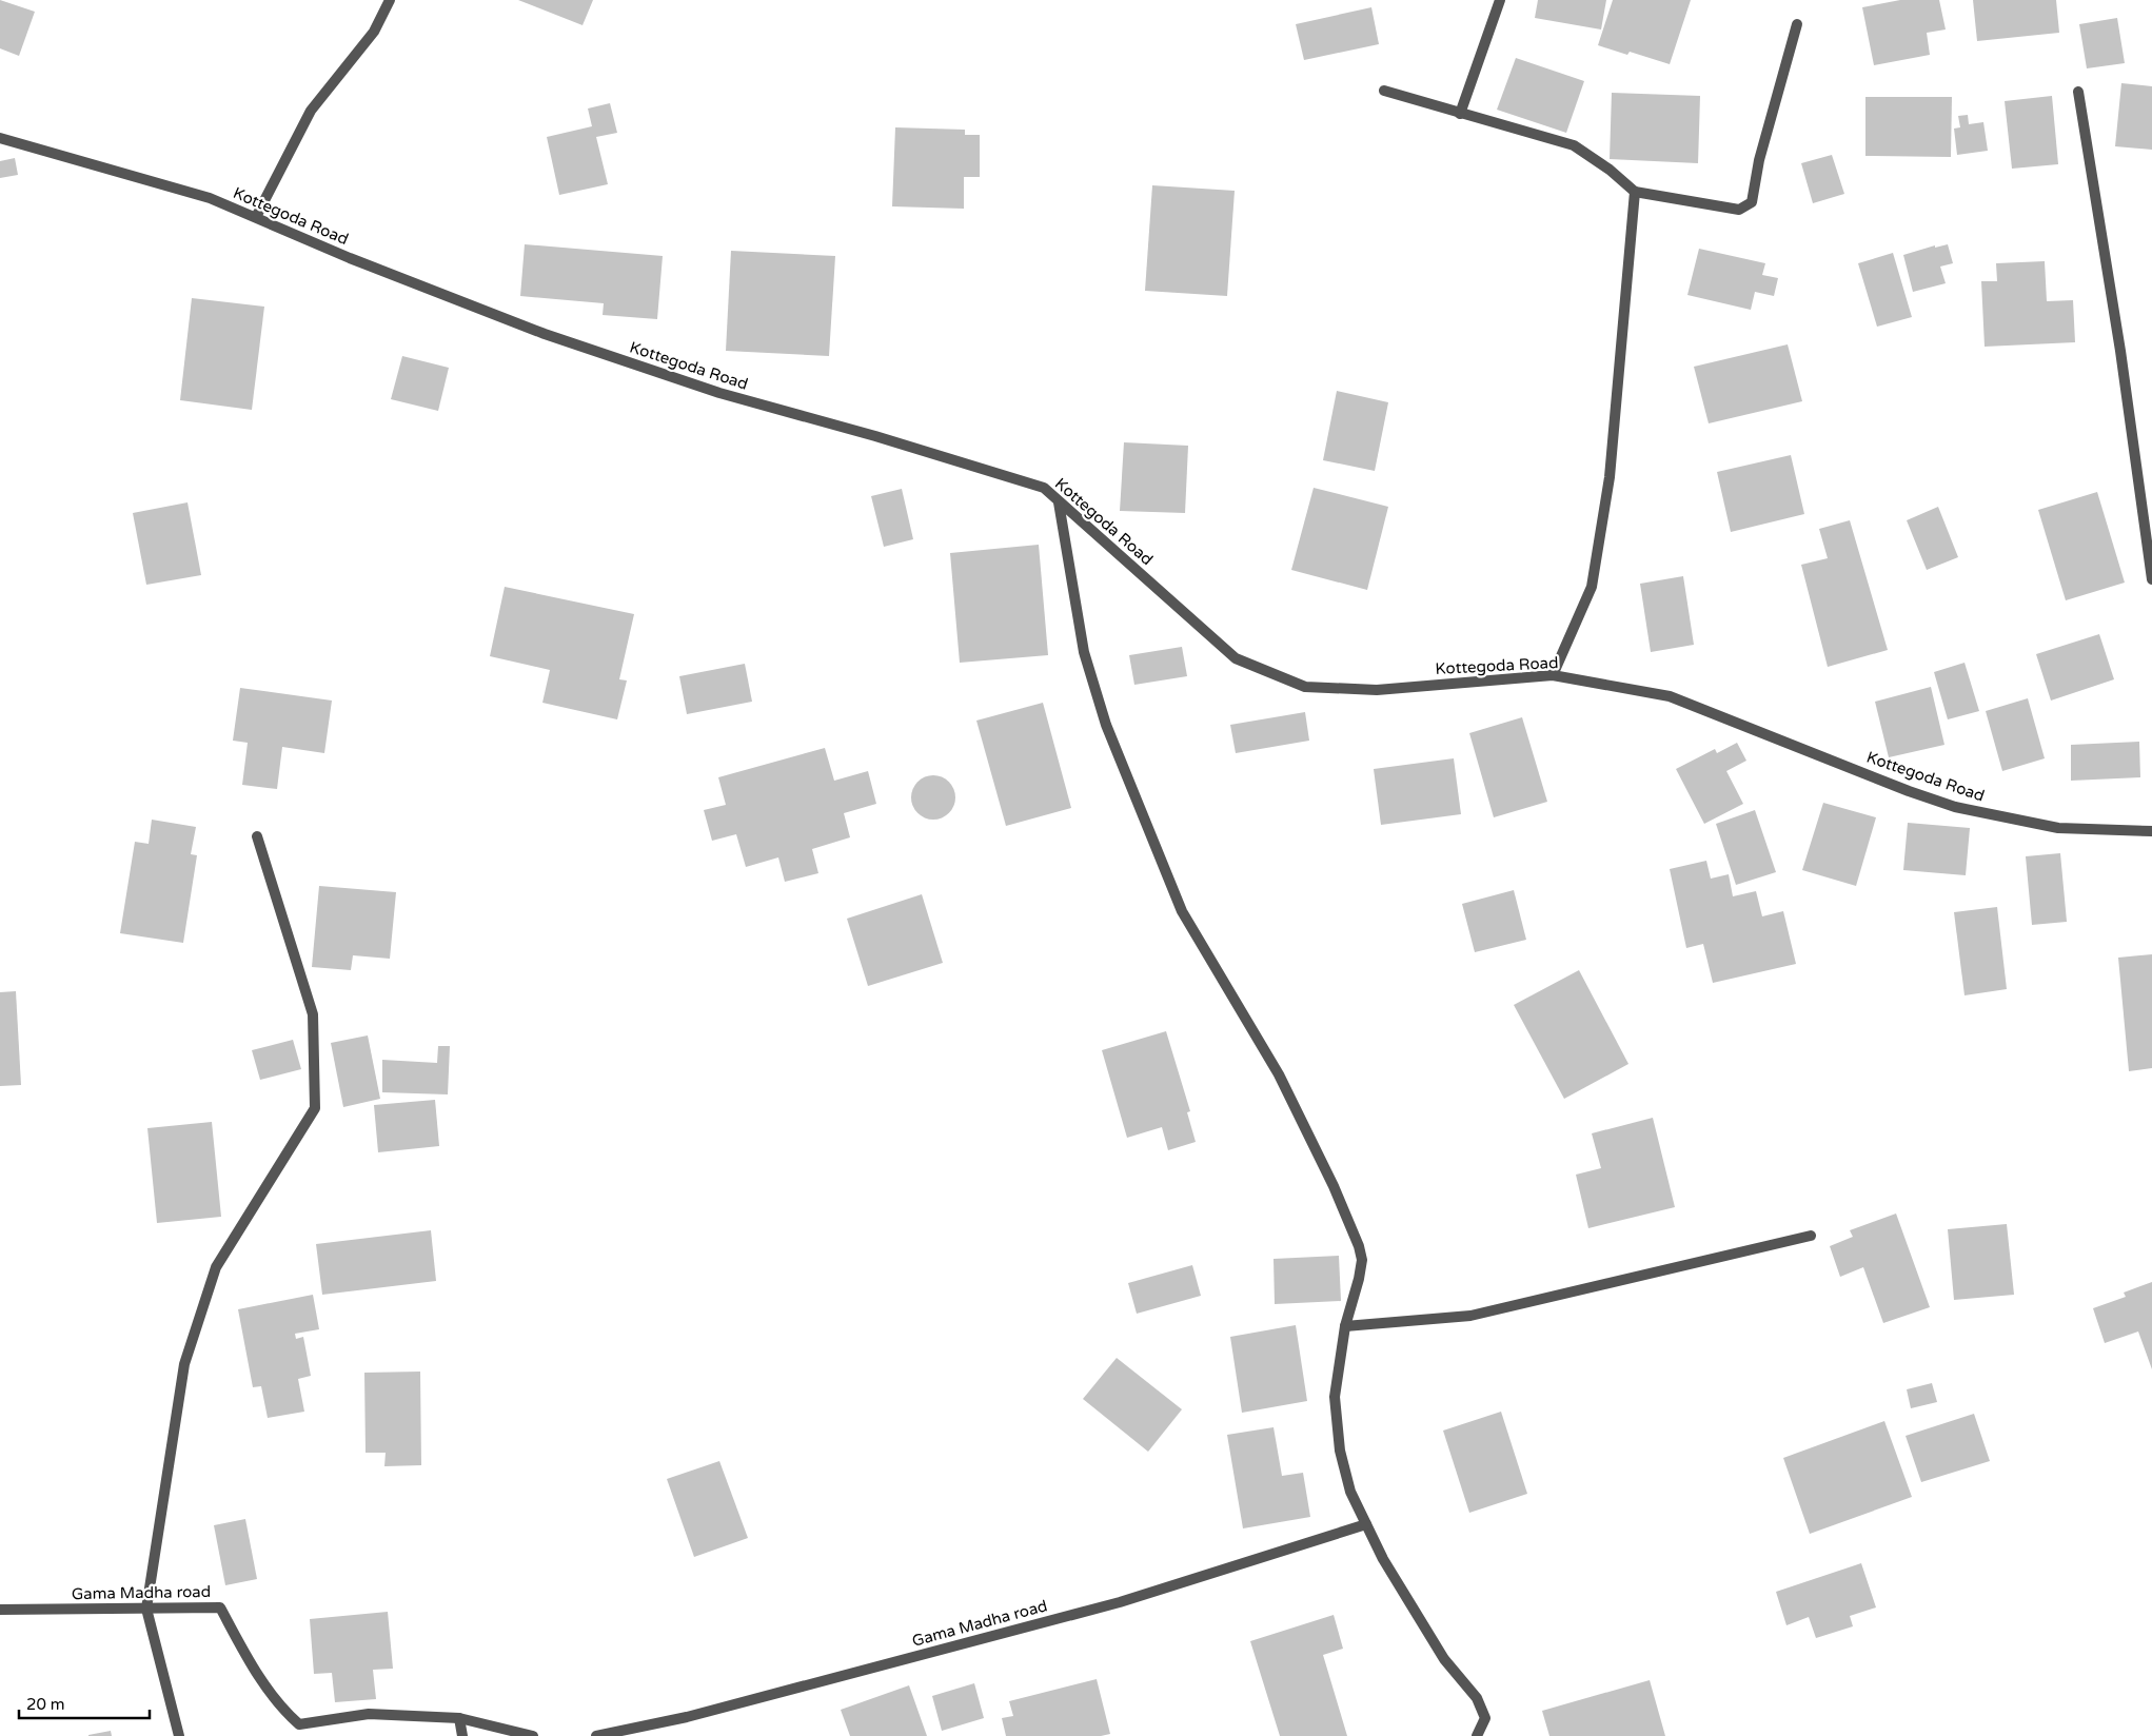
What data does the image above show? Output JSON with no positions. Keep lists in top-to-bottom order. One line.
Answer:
{"streets":{"street":["Kottegoda Road","Gama Madha road"]},"scale_bar":"20 m"}
